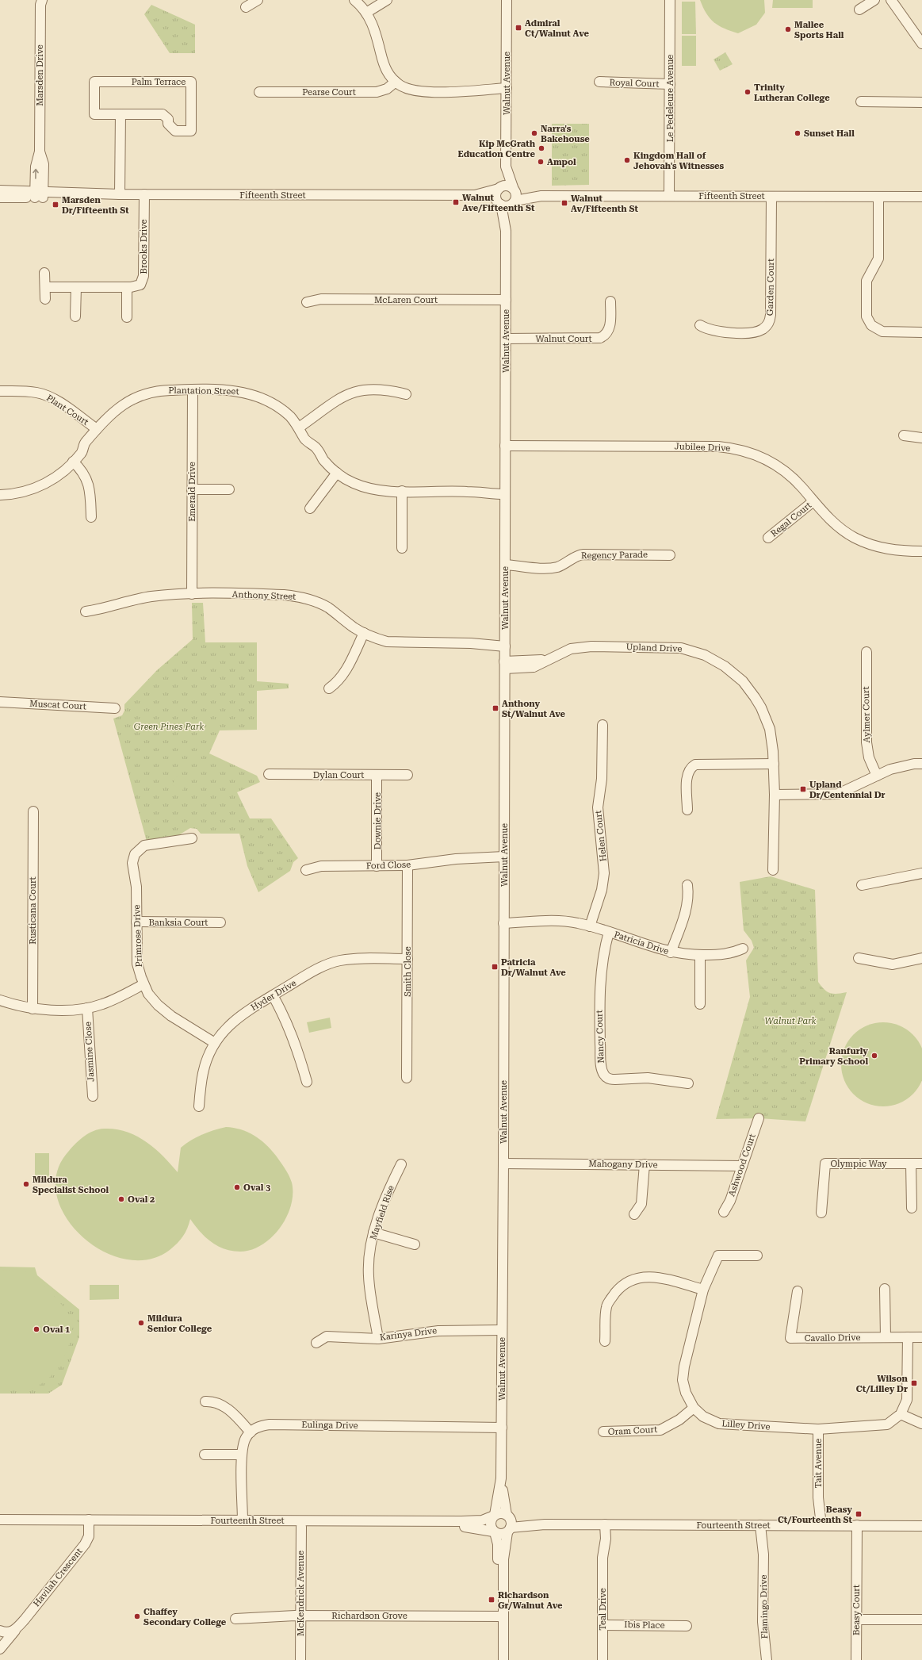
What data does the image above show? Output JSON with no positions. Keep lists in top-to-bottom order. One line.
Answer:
{"streets":{"street":["Marsden Drive","Palm Terrace","Walnut Avenue","Royal Court","Pearse Court","Le Pedeleure Avenue","Fifteenth Street","Brooks Drive","Garden Court","McLaren Court","Walnut Court","Plantation Street","Plant Court","Jubilee Drive","Emerald Drive","Regal Court","Regency Parade","Anthony Street","Upland Drive","Muscat Court","Aylmer Court","Dylan Court","Downie Drive","Helen Court","Ford Close","Rusticana Court","Banksia Court","Primrose Drive","Patricia Drive","Smith Close","Hyder Drive","Nancy Court","Jasmine Close","Olympic Way","Mahogany Drive","Ashwood Court","Mayfield Rise","Karinya Drive","Cavallo Drive","Eulinga Drive","Lilley Drive","Oram Court","Tait Avenue","Fourteenth Street","Havilah Crescent","McKendrick Avenue","Flamingo Drive","Teal Drive","Beasy Court","Richardson Grove","Ibis Place"]},"crossings":[["Marsden Drive","Fifteenth Street"],["Walnut Avenue","Fifteenth Street"],["Walnut Avenue","McLaren Court"],["Walnut Avenue","Walnut Court"],["Walnut Avenue","Plantation Street"],["Walnut Avenue","Jubilee Drive"],["Walnut Avenue","Regency Parade"],["Walnut Avenue","Anthony Street"],["Walnut Avenue","Upland Drive"],["Walnut Avenue","Ford Close"],["Walnut Avenue","Patricia Drive"],["Walnut Avenue","Mahogany Drive"],["Walnut Avenue","Karinya Drive"],["Walnut Avenue","Eulinga Drive"],["Walnut Avenue","Fourteenth Street"],["Walnut Avenue","Richardson Grove"],["Royal Court","Le Pedeleure Avenue"],["Le Pedeleure Avenue","Fifteenth Street"],["Fifteenth Street","Brooks Drive"],["Fifteenth Street","Garden Court"],["Plantation Street","Plant Court"],["Plantation Street","Emerald Drive"],["Jubilee Drive","Regal Court"],["Emerald Drive","Anthony Street"],["Dylan Court","Downie Drive"],["Downie Drive","Ford Close"],["Helen Court","Patricia Drive"],["Ford Close","Smith Close"],["Banksia Court","Primrose Drive"],["Primrose Drive","Hyder Drive"],["Patricia Drive","Nancy Court"],["Smith Close","Hyder Drive"],["Mahogany Drive","Ashwood Court"],["Mayfield Rise","Karinya Drive"],["Lilley Drive","Oram Court"],["Lilley Drive","Tait Avenue"],["Tait Avenue","Fourteenth Street"],["Fourteenth Street","Havilah Crescent"],["Fourteenth Street","McKendrick Avenue"],["Fourteenth Street","Flamingo Drive"],["Fourteenth Street","Teal Drive"],["Fourteenth Street","Beasy Court"],["McKendrick Avenue","Richardson Grove"],["Teal Drive","Ibis Place"]],"parks":["Green Pines Park","Walnut Park"],"places":{"transit":["Admiral Ct/Walnut Ave","Walnut Ave/Fifteenth St","Walnut Av/Fifteenth St","Marsden Dr/Fifteenth St","Anthony St/Walnut Ave","Upland Dr/Centennial Dr","Patricia Dr/Walnut Ave","Wilson Ct/Lilley Dr","Beasy Ct/Fourteenth St","Richardson Gr/Walnut Ave"],"other":["Mallee Sports Hall","Trinity Lutheran College","Narra's Bakehouse","Sunset Hall","Kip McGrath Education Centre","Kingdom Hall of Jehovah's Witnesses","Ampol","Ranfurly Primary School","Mildura Specialist School","Oval 3","Oval 2","Mildura Senior College","Oval 1","Chaffey Secondary College"]}}
